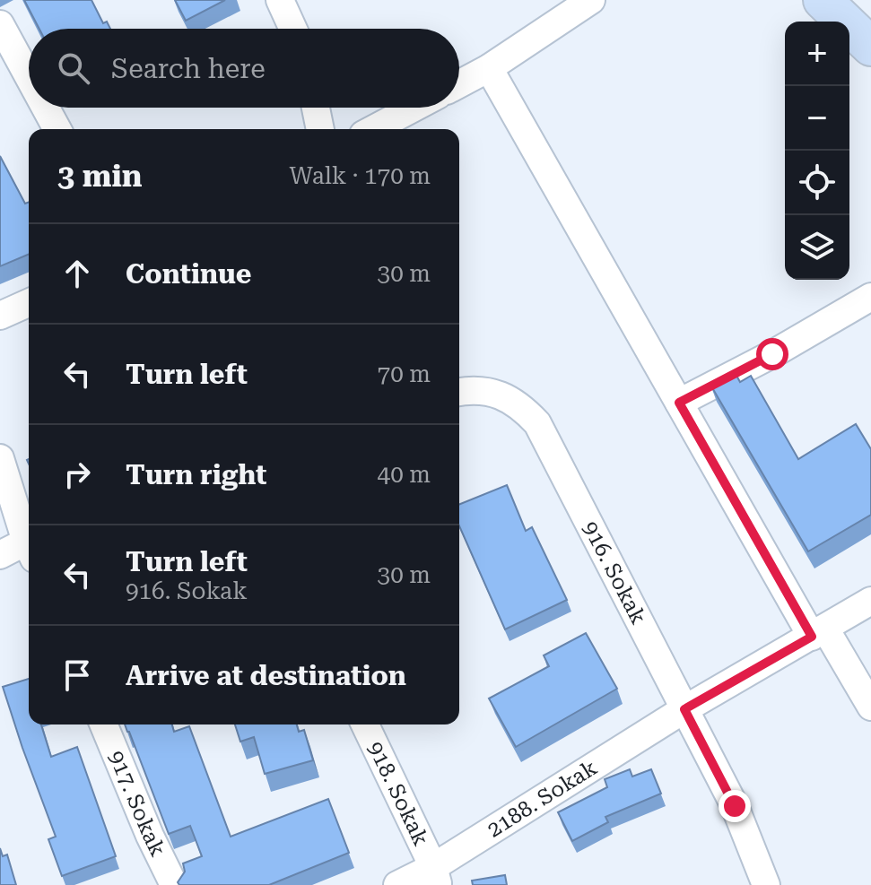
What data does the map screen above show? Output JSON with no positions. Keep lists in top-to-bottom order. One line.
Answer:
{"streets":{"street":["916. Sokak","918. Sokak","2188. Sokak","917. Sokak"]},"crossings":[["916. Sokak","2188. Sokak"],["918. Sokak","2188. Sokak"]],"page":{"map_buttons":["+","−"],"search":"Search here","heading":["3 min","Walk · 170 m"],"list":[["Continue","30 m"],["Turn left","70 m"],["Turn right","40 m"],["Turn left","916. Sokak","30 m"],"Arrive at destination"]}}
